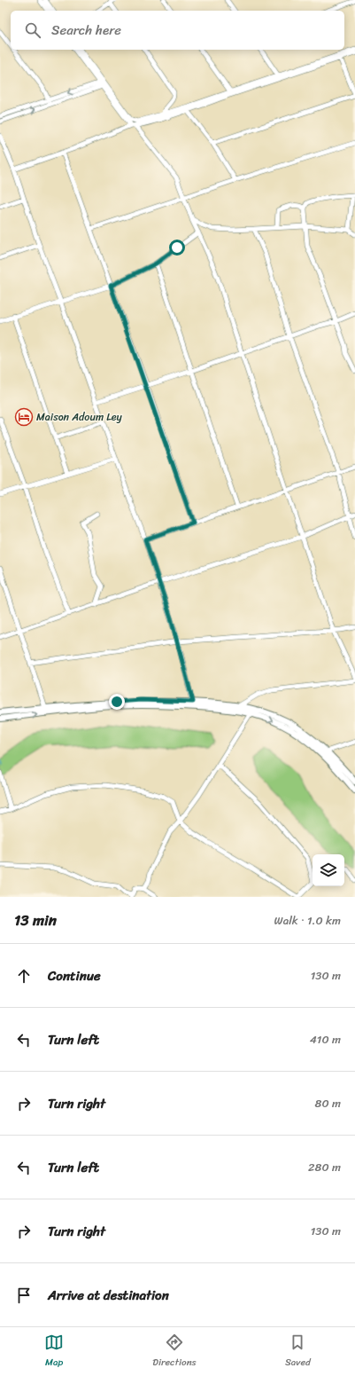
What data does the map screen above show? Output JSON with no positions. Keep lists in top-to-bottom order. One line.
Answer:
{"places":{"hotel":["Maison Adoum Ley"]},"page":{"search":"Search here","heading":["13 min","Walk · 1.0 km"],"list":[["Continue","130 m"],["Turn left","410 m"],["Turn right","80 m"],["Turn left","280 m"],["Turn right","130 m"],"Arrive at destination"],"nav":["Map","Directions","Saved"]}}
